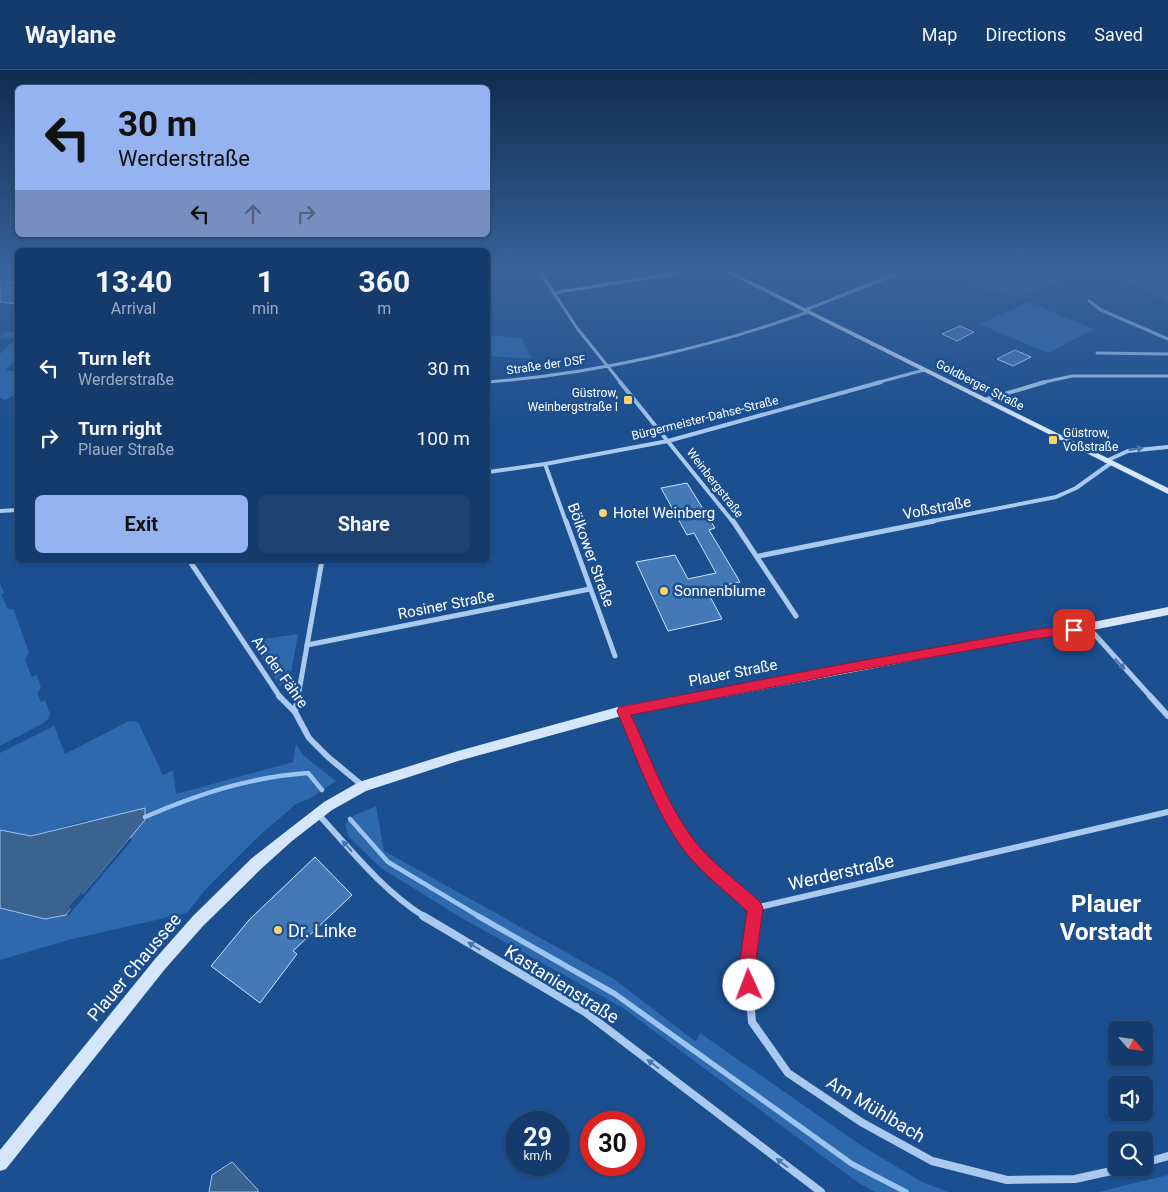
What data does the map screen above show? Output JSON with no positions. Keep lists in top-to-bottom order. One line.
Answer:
{"streets":{"main road":["Goldberger Straße","Plauer Straße","Plauer Chaussee"],"street":["Straße der DSF","Bürgermeister-Dahse-Straße","Weinbergstraße","Voßstraße","Bölkower Straße","Rosiner Straße","An der Fähre","Werderstraße","Kastanienstraße","Am Mühlbach"]},"crossings":[["Straße der DSF","Weinbergstraße"],["Goldberger Straße","Bürgermeister-Dahse-Straße"],["Goldberger Straße","Voßstraße"],["Bürgermeister-Dahse-Straße","Weinbergstraße"],["Bürgermeister-Dahse-Straße","Bölkower Straße"],["Weinbergstraße","Voßstraße"],["Bölkower Straße","Rosiner Straße"],["An der Fähre","Plauer Straße"],["Plauer Straße","Plauer Chaussee"],["Plauer Straße","Kastanienstraße"],["Werderstraße","Am Mühlbach"],["Plauer Chaussee","Kastanienstraße"]],"one_way":["Kastanienstraße"],"districts":["Plauer Vorstadt"],"places":{"transit":["Güstrow, Weinbergstraße I","Güstrow, Voßstraße"],"other":["Hotel Weinberg","Sonnenblume","Dr. Linke"]},"north":"bottom right","page":{"header":"Waylane","nav":["Map","Directions","Saved"],"turn":["30 m","Werderstraße"],"eta":["13:40","Arrival","1","min","360","m"],"list":[{"name":"Turn left","note":"Werderstraße","value":"30 m"},{"name":"Turn right","note":"Plauer Straße","value":"100 m"}],"buttons":["Exit","Share"],"speed":"29 km/h","limit":"30"}}
